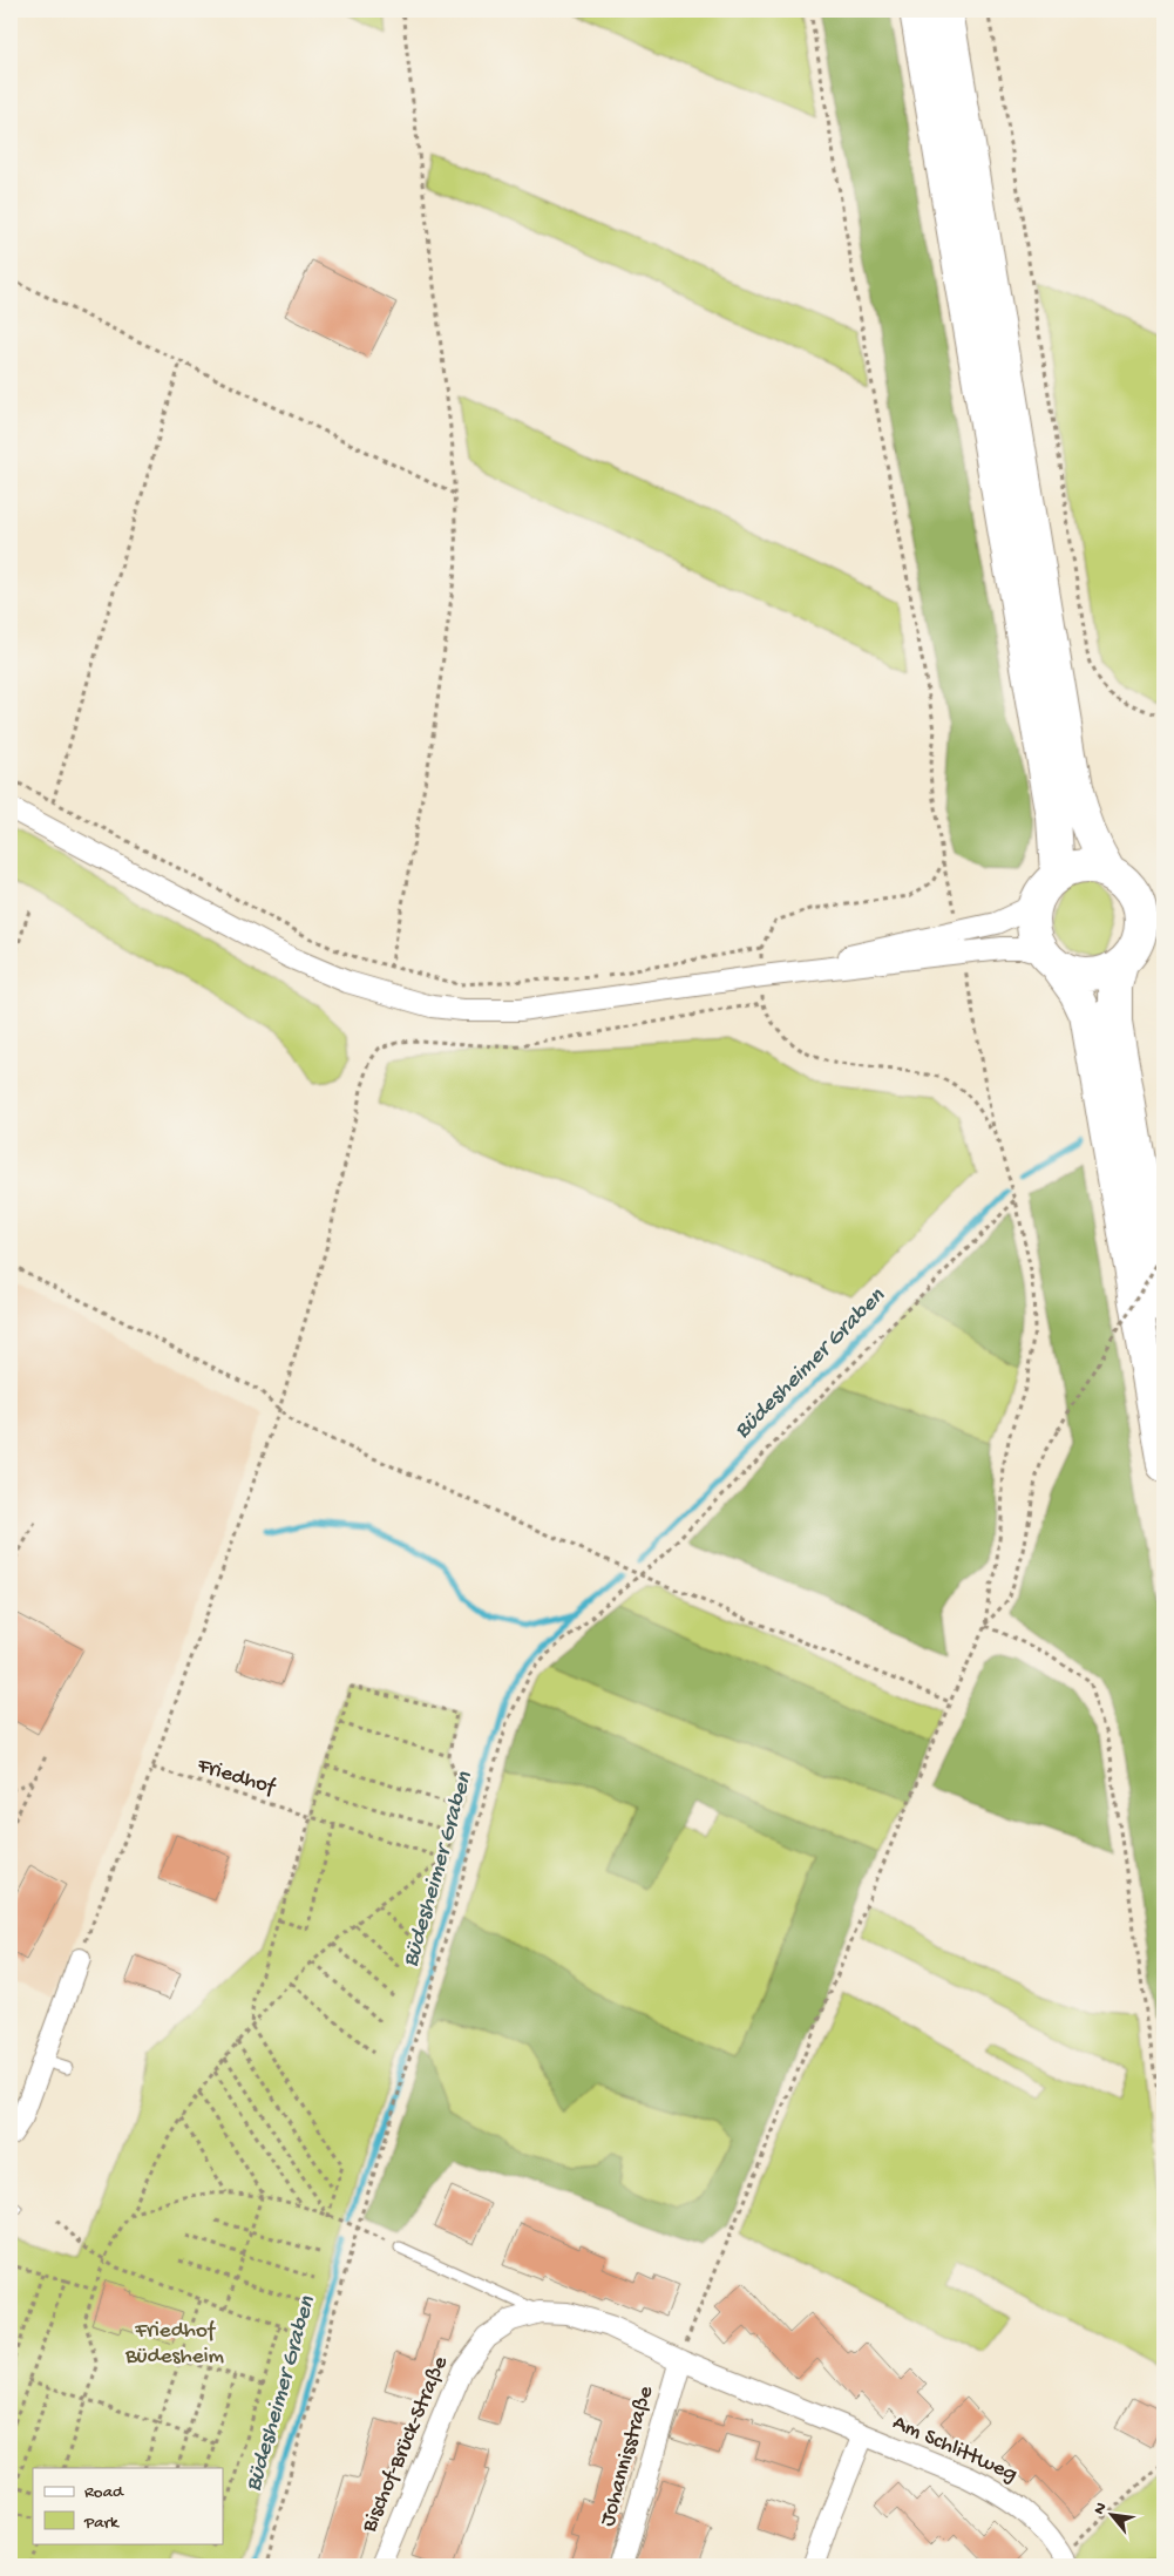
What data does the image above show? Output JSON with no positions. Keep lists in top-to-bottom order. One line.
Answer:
{"streets":{"street":["Bischof-Brück-Straße","Am Schlittweg","Johannisstraße"],"path":["Friedhof"]},"crossings":[["Bischof-Brück-Straße","Am Schlittweg"],["Bischof-Brück-Straße","Johannisstraße"],["Am Schlittweg","Johannisstraße"]],"water":["Büdesheimer Graben"],"parks":["Friedhof Büdesheim"],"legend":["Road","Park"],"north":"top left"}
